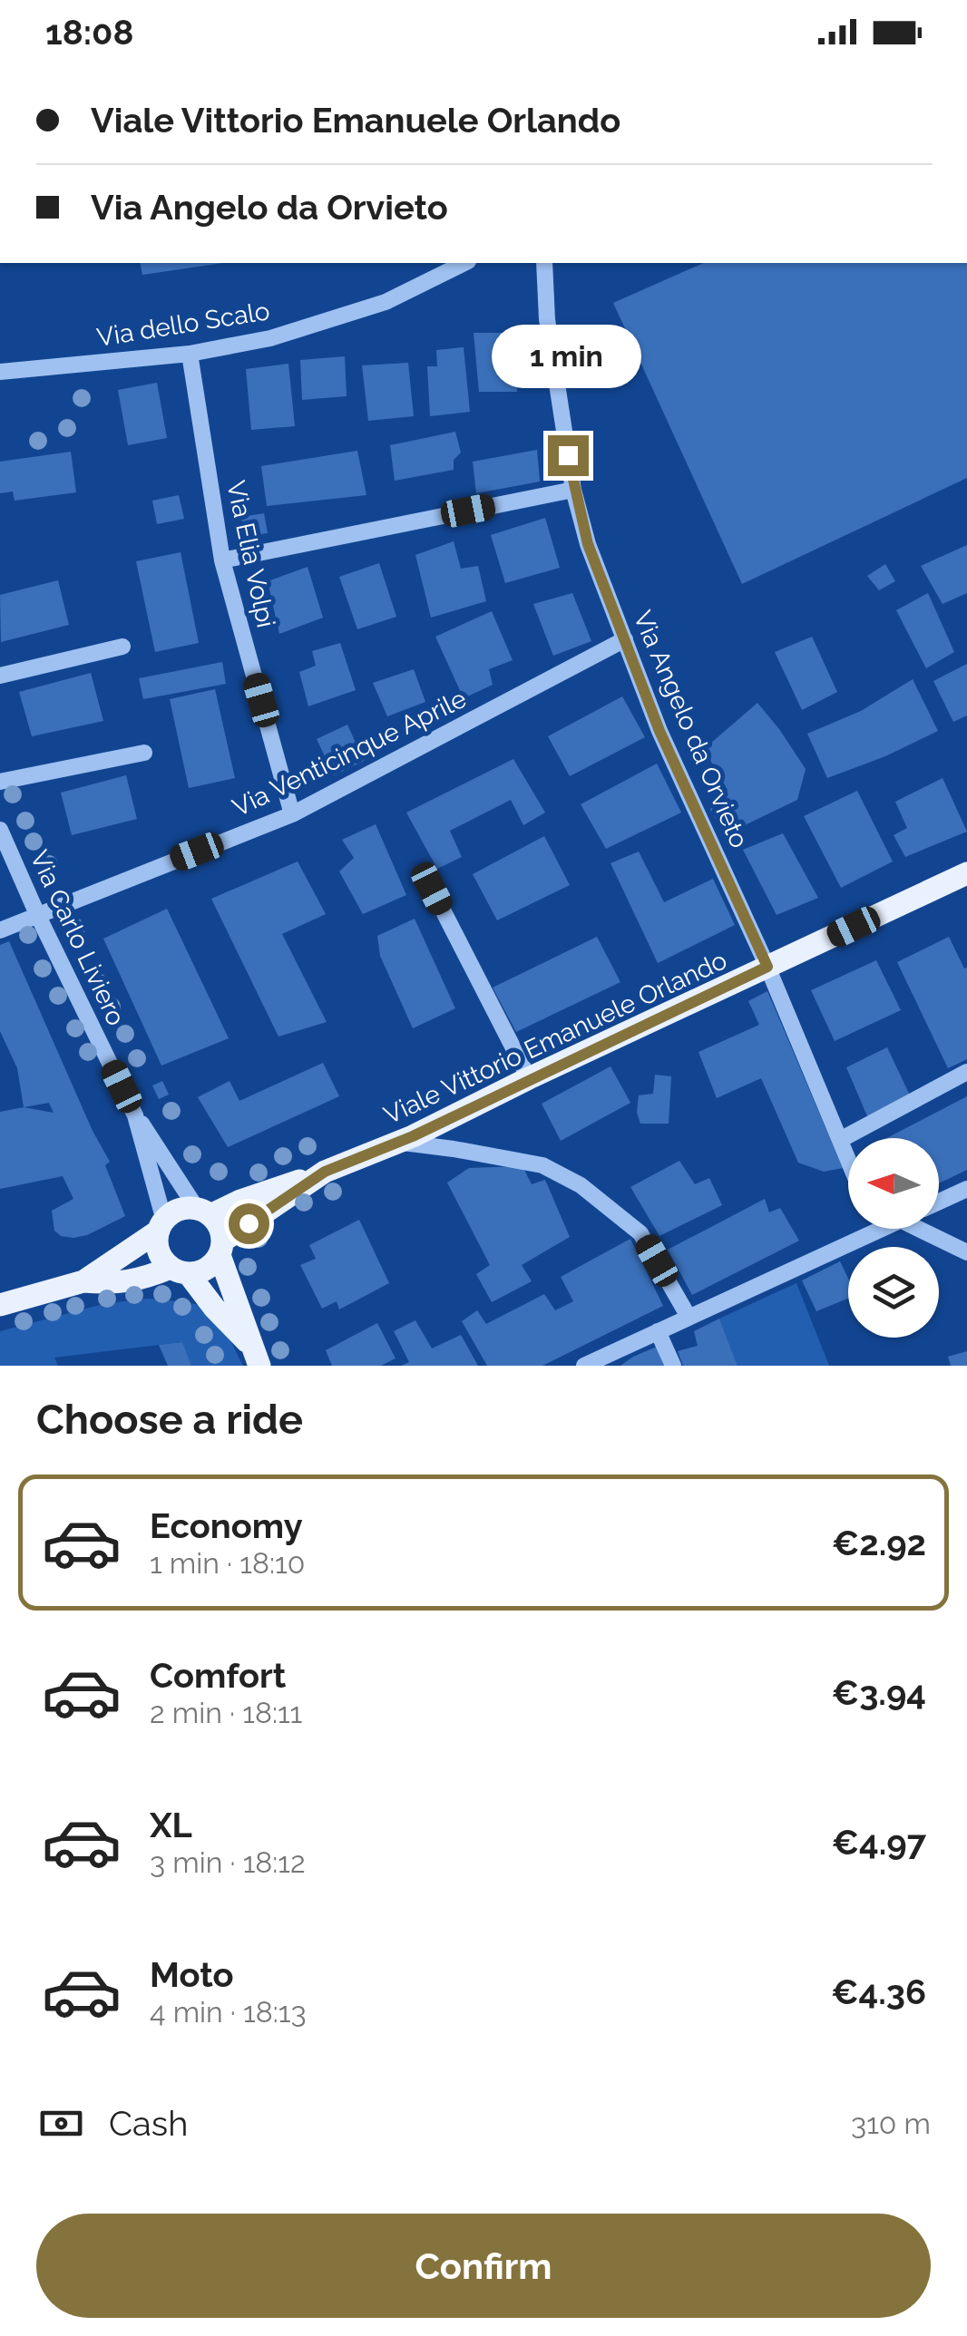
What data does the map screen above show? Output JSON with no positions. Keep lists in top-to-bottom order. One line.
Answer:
{"streets":{"main road":["Viale Vittorio Emanuele Orlando"],"street":["Via dello Scalo","Via Elia Volpi","Via Angelo da Orvieto","Via Venticinque Aprile","Via Carlo Liviero"]},"crossings":[["Via dello Scalo","Via Elia Volpi"],["Via Elia Volpi","Via Venticinque Aprile"],["Via Angelo da Orvieto","Via Venticinque Aprile"],["Via Angelo da Orvieto","Viale Vittorio Emanuele Orlando"],["Via Venticinque Aprile","Via Carlo Liviero"],["Via Carlo Liviero","Viale Vittorio Emanuele Orlando"]],"north":"left","page":{"status":"18:08","banner":["Viale Vittorio Emanuele Orlando","Via Angelo da Orvieto"],"bubble":"1 min","heading":"Choose a ride","list":[{"name":"Economy","note":"1 min · 18:10","value":"€2.92"},{"name":"Comfort","note":"2 min · 18:11","value":"€3.94"},{"name":"XL","note":"3 min · 18:12","value":"€4.97"},{"name":"Moto","note":"4 min · 18:13","value":"€4.36"}],"pay":["Cash","310 m"],"buttons":"Confirm"}}
